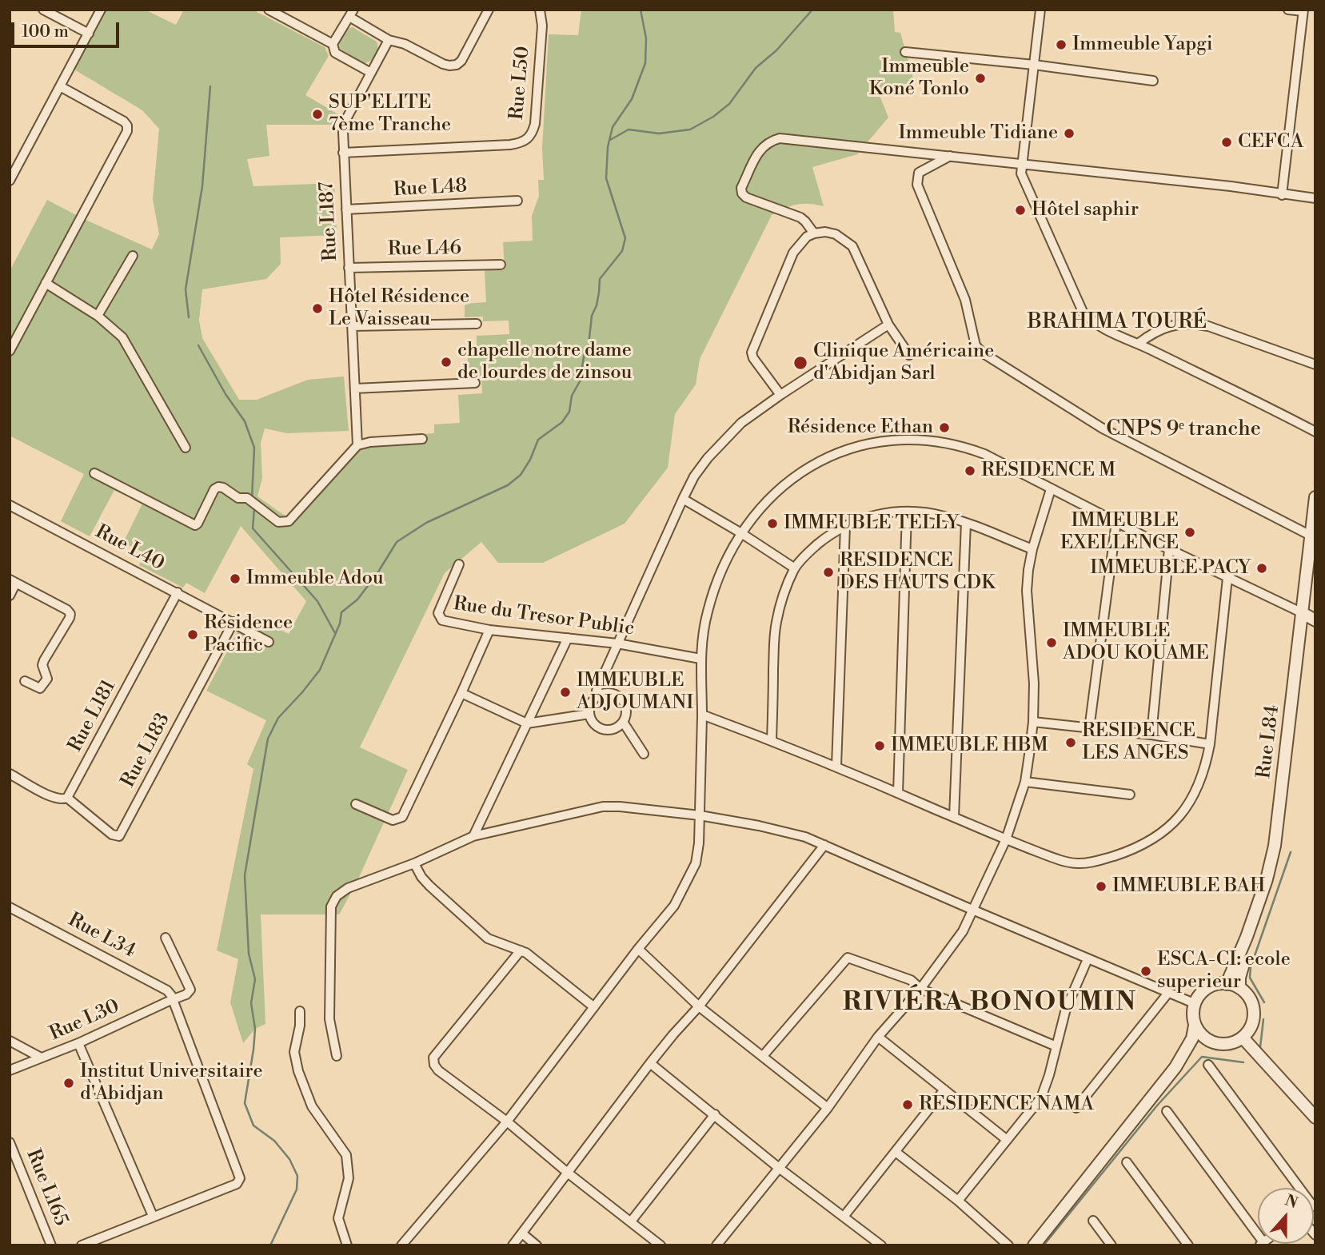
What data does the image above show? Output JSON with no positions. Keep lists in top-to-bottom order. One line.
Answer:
{"streets":{"street":["Rue L50","Rue L48","Rue L187","Rue L46","Rue L40","Rue du Tresor Public","Rue L181","Rue L84","Rue L183","Rue L34","Rue L30","Rue L165"]},"crossings":[["Rue L50","Rue L187"],["Rue L48","Rue L187"],["Rue L187","Rue L46"],["Rue L40","Rue L181"],["Rue L40","Rue L183"],["Rue L181","Rue L183"],["Rue L34","Rue L30"]],"districts":["BRAHIMA TOURÉ","CNPS 9ᵉ tranche","RIVIÉRA BONOUMIN"],"places":["Immeuble Yapgi","Immeuble Koné Tonlo","SUP'ELITE 7ème Tranche","Immeuble Tidiane","CEFCA","Hôtel saphir","Hôtel Résidence Le Vaisseau","chapelle notre dame de lourdes de zinsou","Clinique Américaine d'Abidjan Sarl","Résidence Ethan","RESIDENCE M","IMMEUBLE TELLY","IMMEUBLE EXELLENCE","IMMEUBLE PACY","RESIDENCE DES HAUTS CDK","Immeuble Adou","Résidence Pacific","IMMEUBLE ADOU KOUAME","IMMEUBLE ADJOUMANI","RESIDENCE LES ANGES","IMMEUBLE HBM","IMMEUBLE BAH","ESCA-CI: ecole superieur","Institut Universitaire d'Abidjan","RESIDENCE NAMA"],"scale_bar":"100 m","north":"top"}
